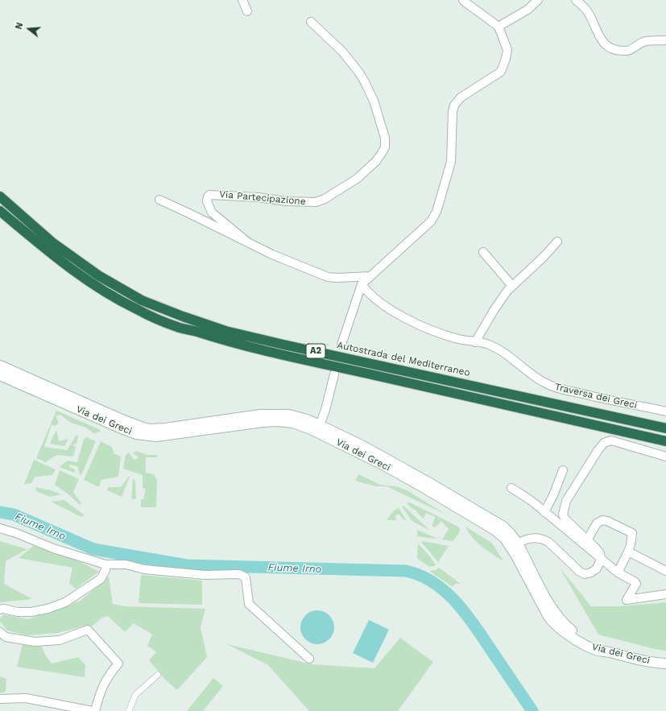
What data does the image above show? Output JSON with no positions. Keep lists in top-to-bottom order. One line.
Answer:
{"streets":{"highway":["A2","Autostrada del Mediterraneo"],"main road":["Via dei Greci"],"street":["Via Partecipazione","Traversa dei Greci"]},"water":["Fiume Irno"],"north":"left"}
